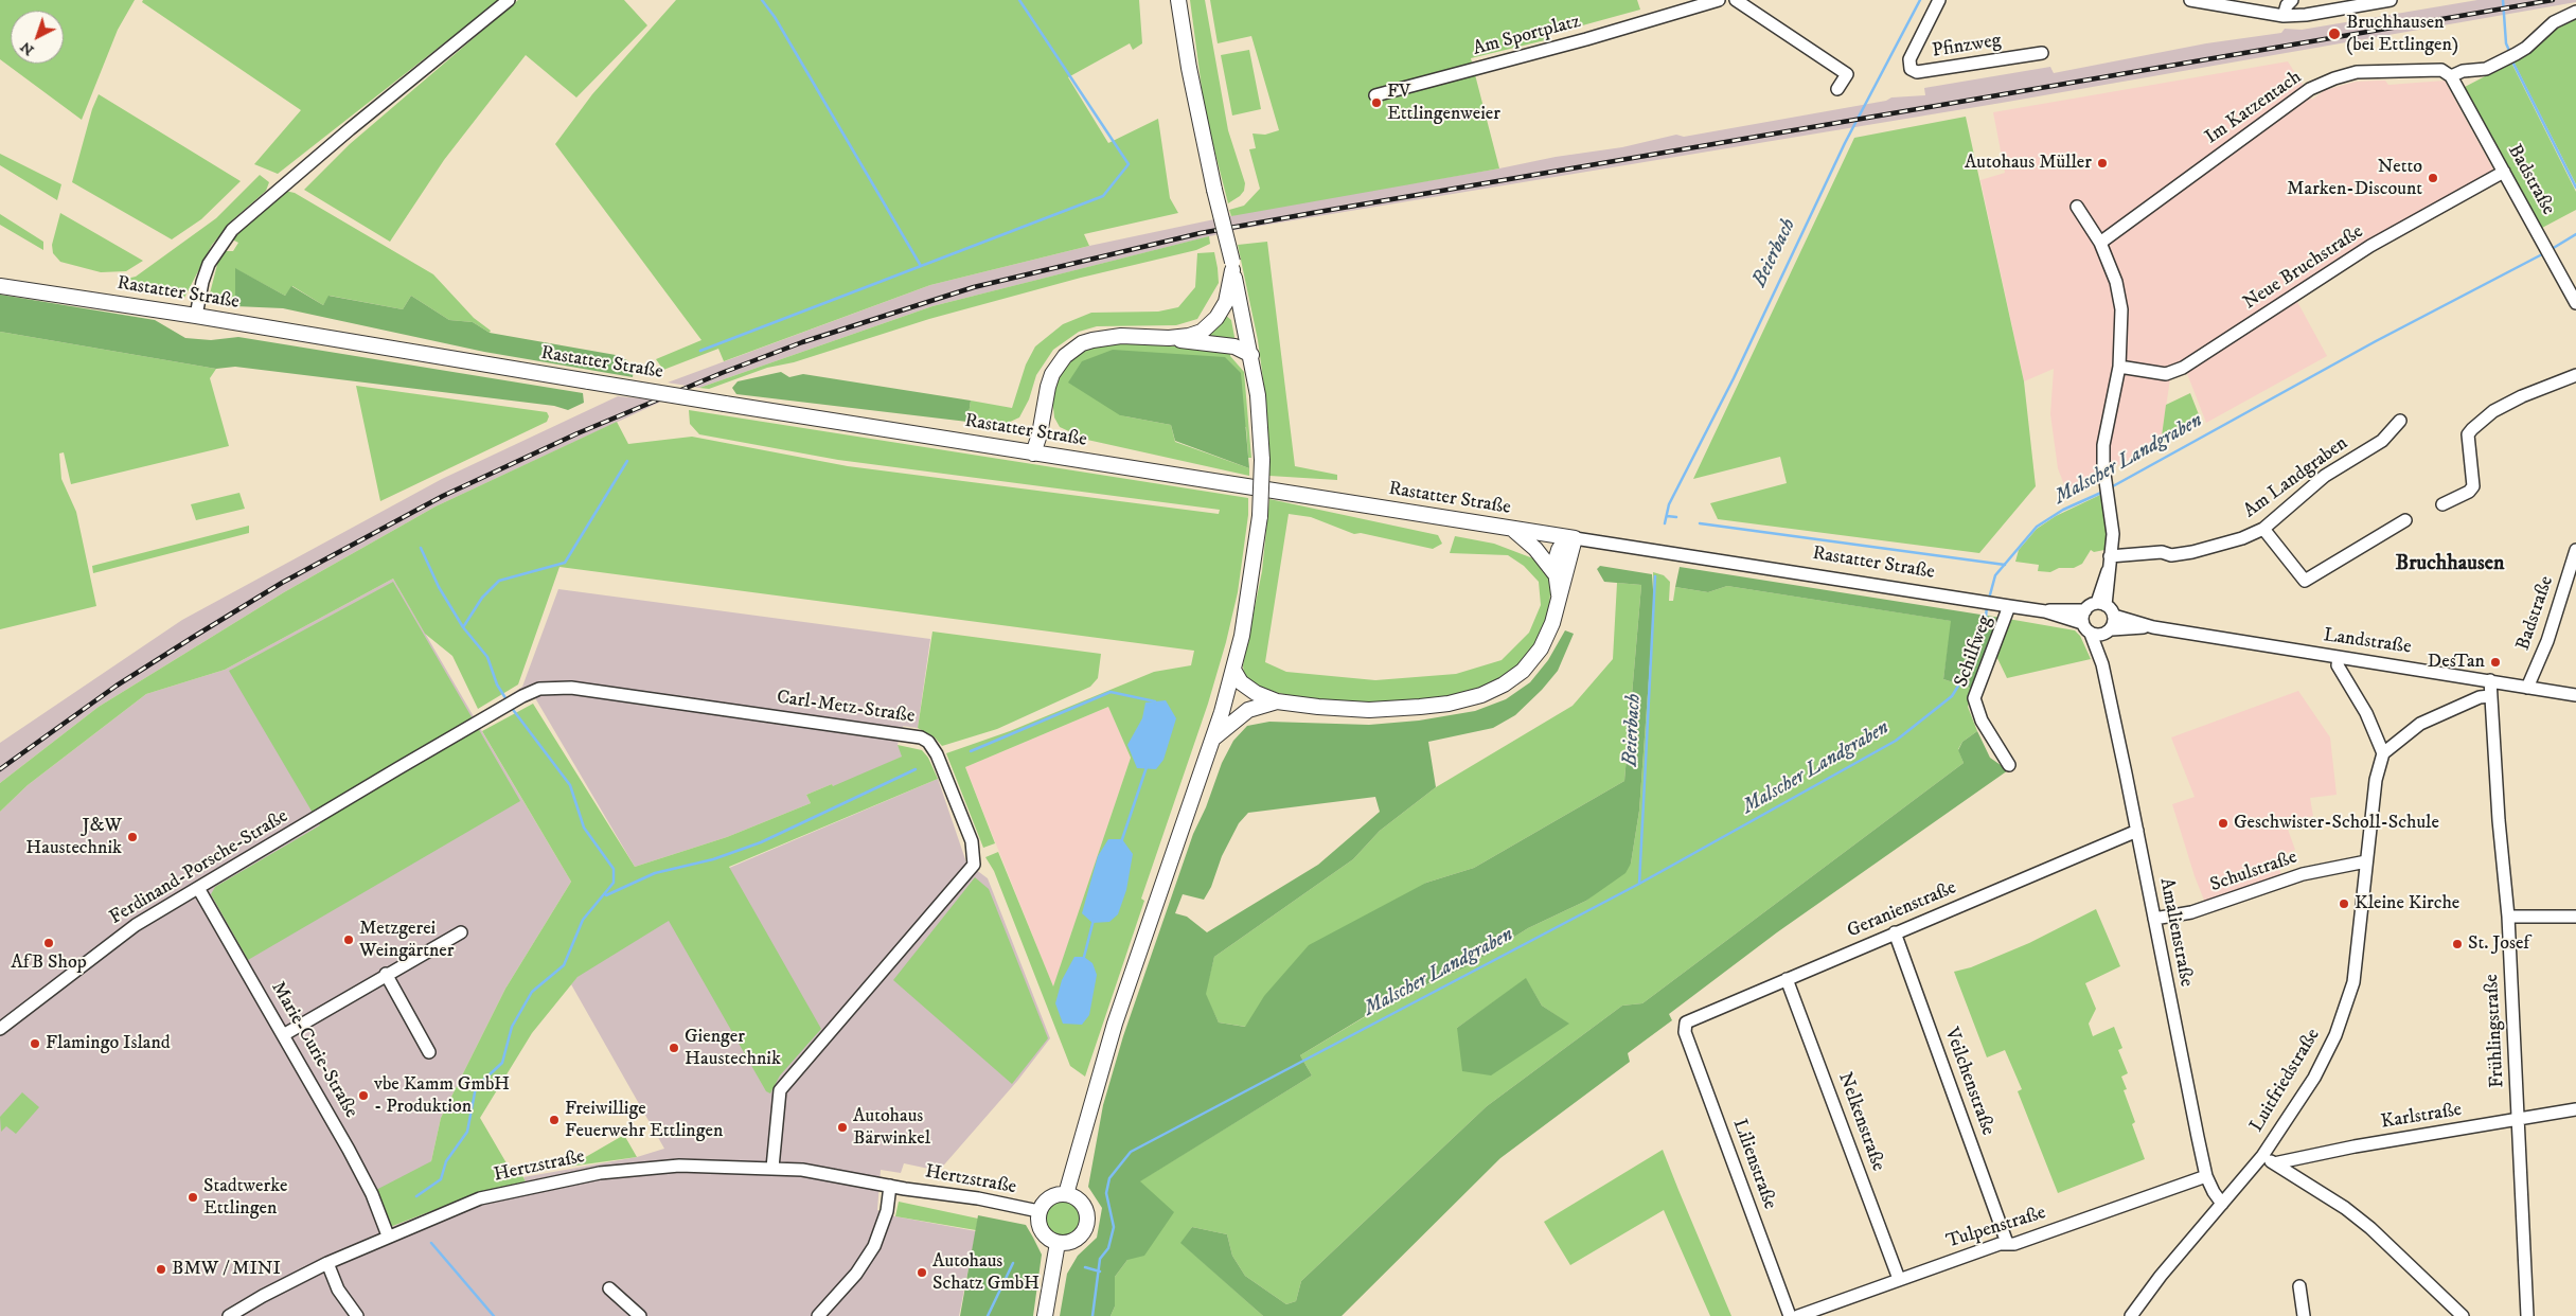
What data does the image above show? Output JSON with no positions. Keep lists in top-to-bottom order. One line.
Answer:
{"streets":{"main road":["Rastatter Straße"],"street":["Am Sportplatz","Pfinzweg","Im Katzentach","Badstraße","Neue Bruchstraße","Am Landgraben","Landstraße","Schilfweg","Carl-Metz-Straße","Ferdinand-Porsche-Straße","Schulstraße","Geranienstraße","Amalienstraße","Frühlingstraße","Marie-Curie-Straße","Luitfriedstraße","Veilchenstraße","Karlstraße","Nelkenstraße","Lilienstraße","Hertzstraße","Tulpenstraße"]},"crossings":[["Im Katzentach","Badstraße"],["Badstraße","Neue Bruchstraße"],["Badstraße","Landstraße"],["Rastatter Straße","Landstraße"],["Rastatter Straße","Schilfweg"],["Rastatter Straße","Amalienstraße"],["Landstraße","Amalienstraße"],["Landstraße","Frühlingstraße"],["Carl-Metz-Straße","Ferdinand-Porsche-Straße"],["Carl-Metz-Straße","Hertzstraße"],["Ferdinand-Porsche-Straße","Marie-Curie-Straße"],["Schulstraße","Amalienstraße"],["Schulstraße","Luitfriedstraße"],["Geranienstraße","Amalienstraße"],["Geranienstraße","Veilchenstraße"],["Geranienstraße","Nelkenstraße"],["Geranienstraße","Lilienstraße"],["Amalienstraße","Luitfriedstraße"],["Amalienstraße","Tulpenstraße"],["Frühlingstraße","Karlstraße"],["Marie-Curie-Straße","Hertzstraße"],["Veilchenstraße","Tulpenstraße"],["Nelkenstraße","Tulpenstraße"]],"districts":["Bruchhausen"],"water":["Beierbach","Malscher Landgraben"],"places":["Bruchhausen (bei Ettlingen)","FV Ettlingenweier","Autohaus Müller","Netto Marken-Discount","DesTan","Geschwister-Scholl-Schule","J&W Haustechnik","Kleine Kirche","Metzgerei Weingärtner","AfB Shop","St. Josef","Flamingo Island","Gienger Haustechnik","vbe Kamm GmbH - Produktion","Freiwillige Feuerwehr Ettlingen","Autohaus Bärwinkel","Stadtwerke Ettlingen","BMW / MINI","Autohaus Schatz GmbH"],"north":"bottom left"}
